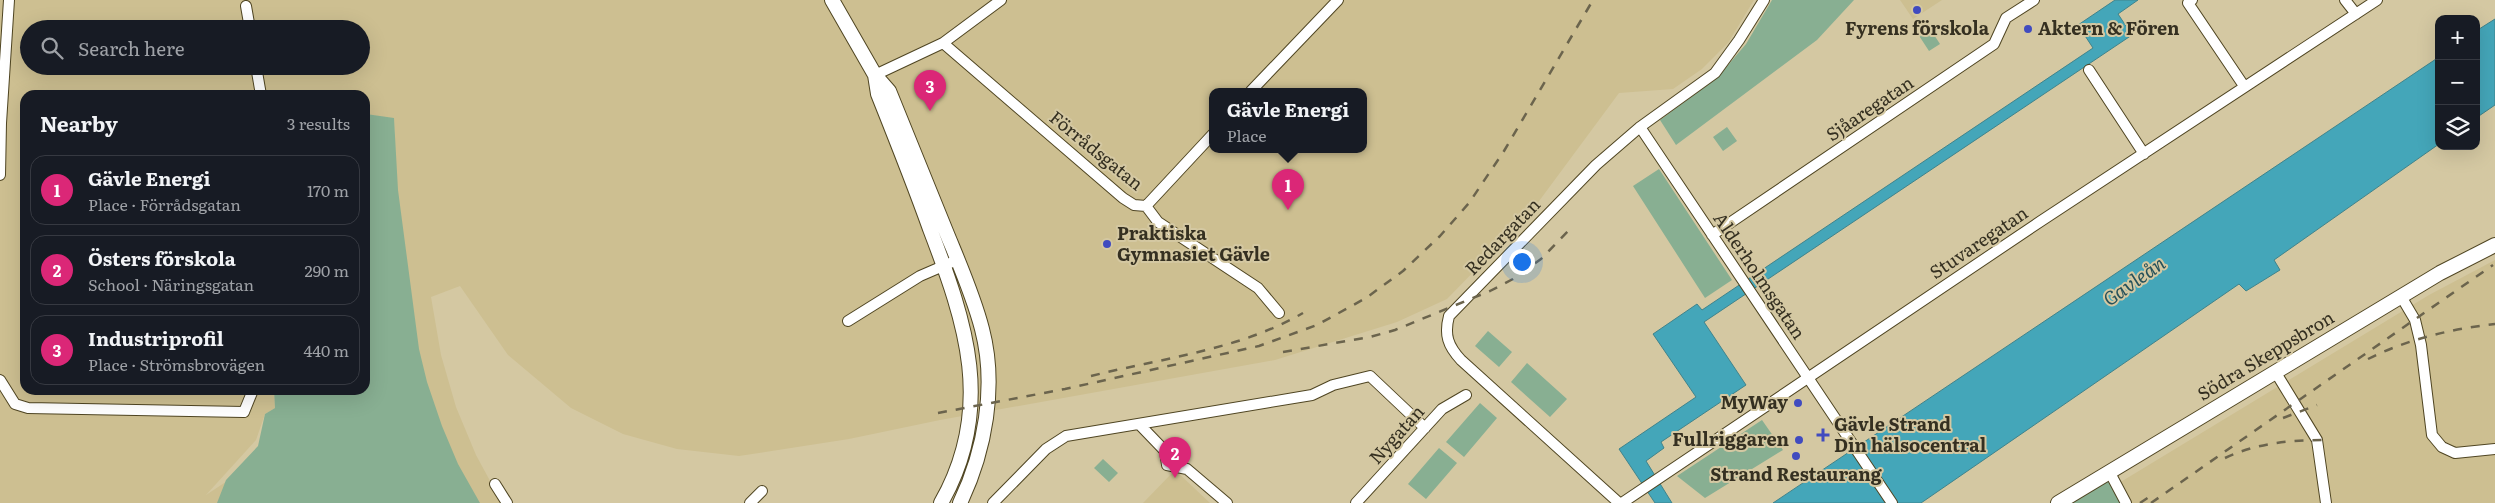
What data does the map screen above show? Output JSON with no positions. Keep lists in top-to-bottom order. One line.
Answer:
{"streets":{"main road":["Södra Skeppsbron"],"street":["Sjåaregatan","Förrådsgatan","Redargatan","Stuvaregatan","Alderholmsgatan","Nygatan"]},"crossings":[["Sjåaregatan","Alderholmsgatan"],["Redargatan","Stuvaregatan"],["Redargatan","Alderholmsgatan"],["Stuvaregatan","Alderholmsgatan"]],"water":["Gavleån"],"places":{"other":["Fyrens förskola","Aktern & Fören","Praktiska Gymnasiet Gävle","MyWay","Fullriggaren","Strand Restaurang"],"health":["Gävle Strand Din hälsocentral"]},"page":{"map_buttons":["+","−"],"search":"Search here","pins":["3","1","2"],"popup":["Gävle Energi","Place"],"heading":["Nearby","3 results"],"list":[{"mark":"1","name":"Gävle Energi","note":"Place · Förrådsgatan","value":"170 m"},{"mark":"2","name":"Östers förskola","note":"School · Näringsgatan","value":"290 m"},{"mark":"3","name":"Industriprofil","note":"Place · Strömsbrovägen","value":"440 m"}]}}
